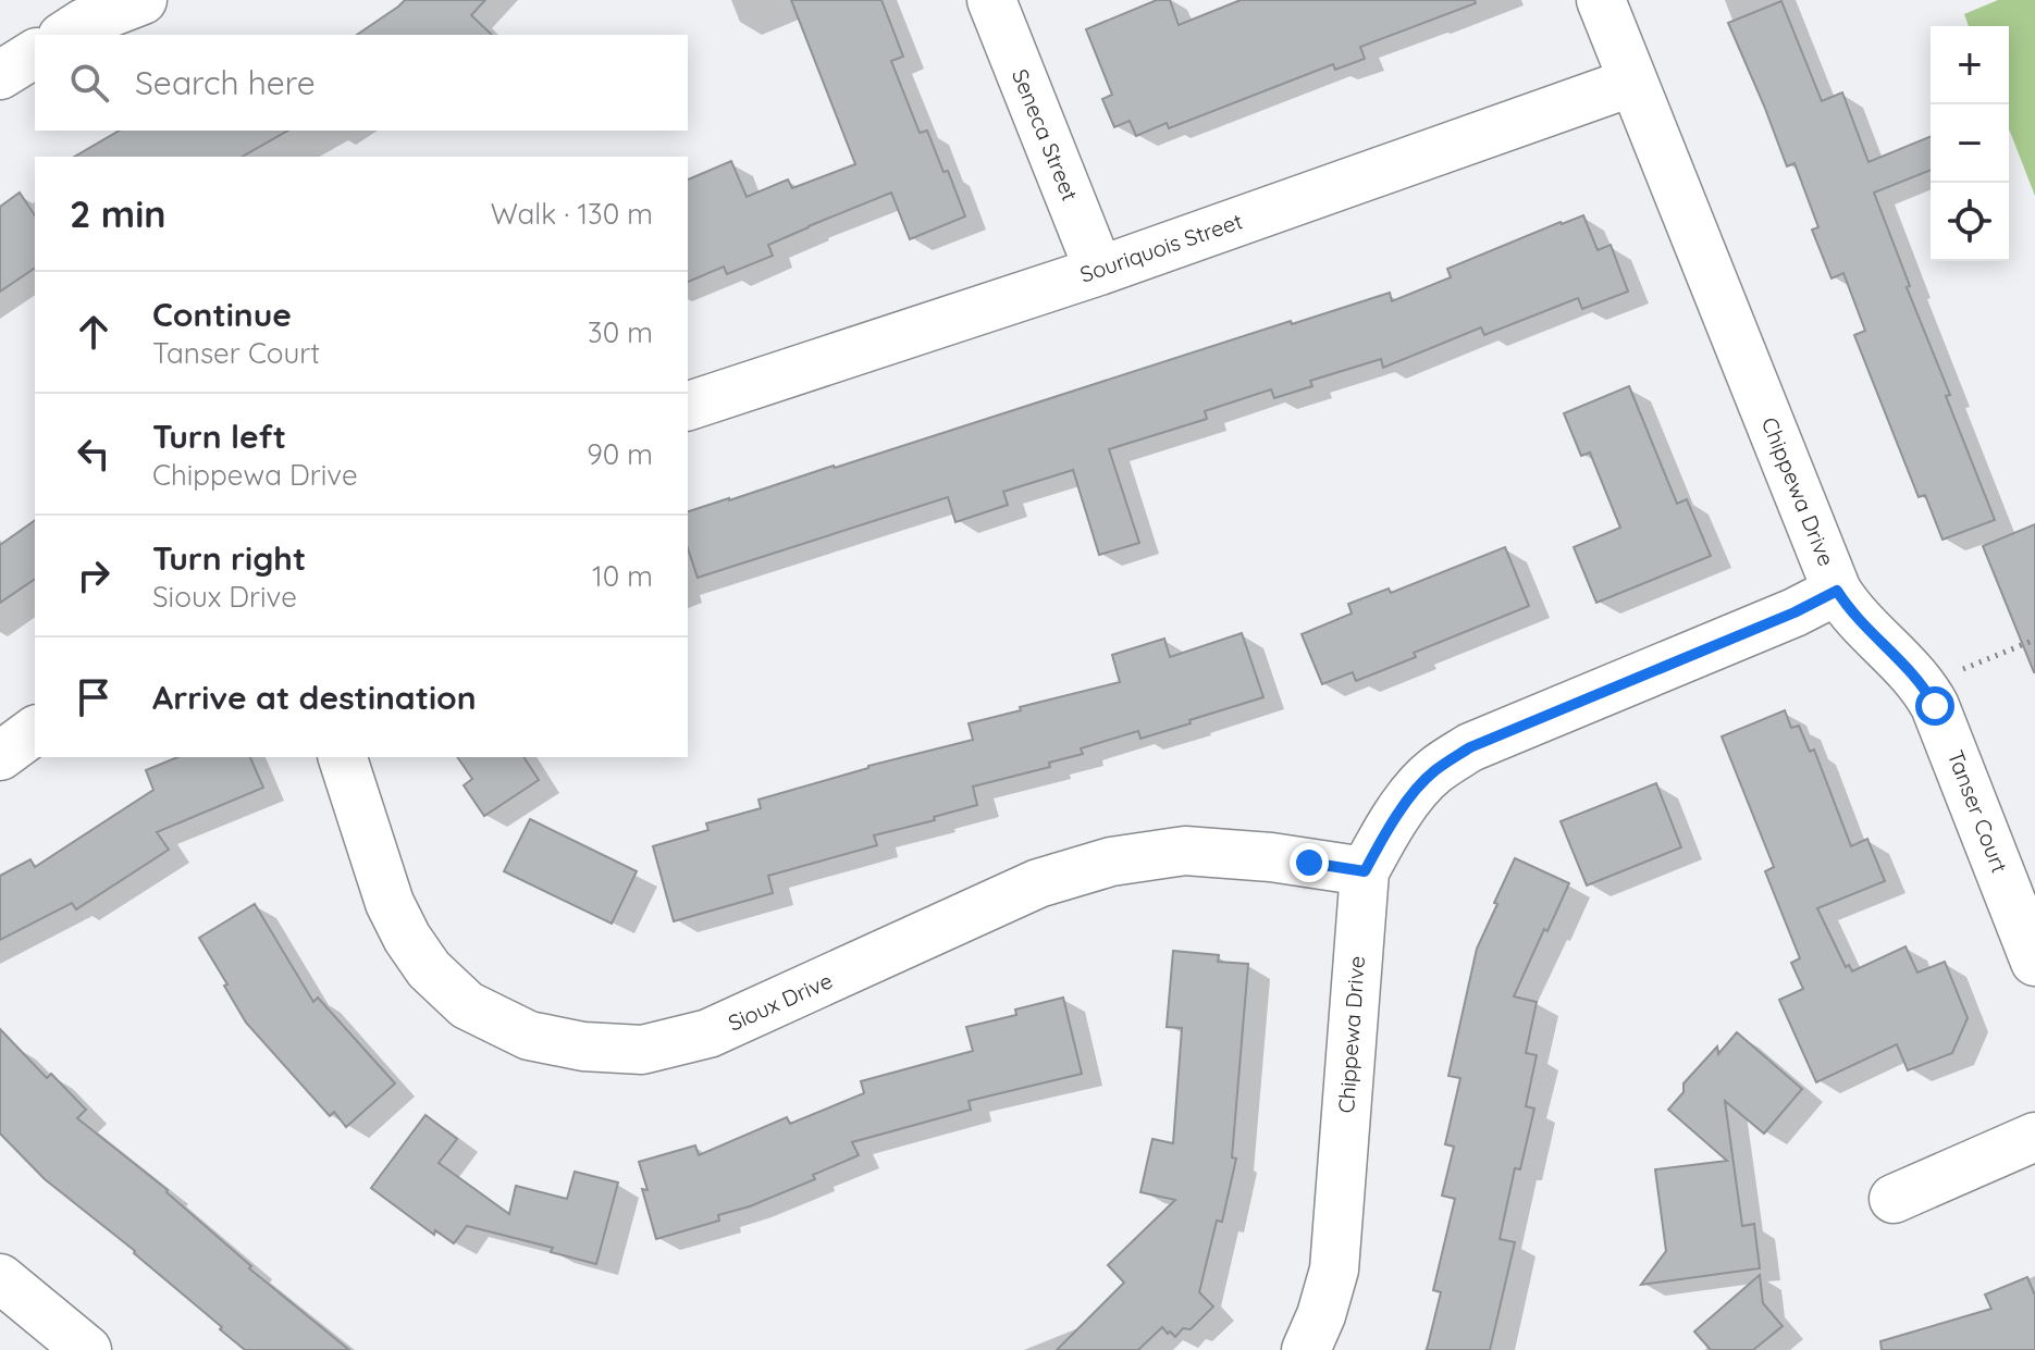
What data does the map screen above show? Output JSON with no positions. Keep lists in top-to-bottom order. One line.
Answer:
{"streets":{"street":["Seneca Street","Souriquois Street","Chippewa Drive","Tanser Court","Sioux Drive"]},"crossings":[["Seneca Street","Souriquois Street"],["Souriquois Street","Chippewa Drive"],["Chippewa Drive","Tanser Court"],["Chippewa Drive","Sioux Drive"]],"page":{"map_buttons":["+","−"],"search":"Search here","heading":["2 min","Walk · 130 m"],"list":[["Continue","Tanser Court","30 m"],["Turn left","Chippewa Drive","90 m"],["Turn right","Sioux Drive","10 m"],"Arrive at destination"]}}
